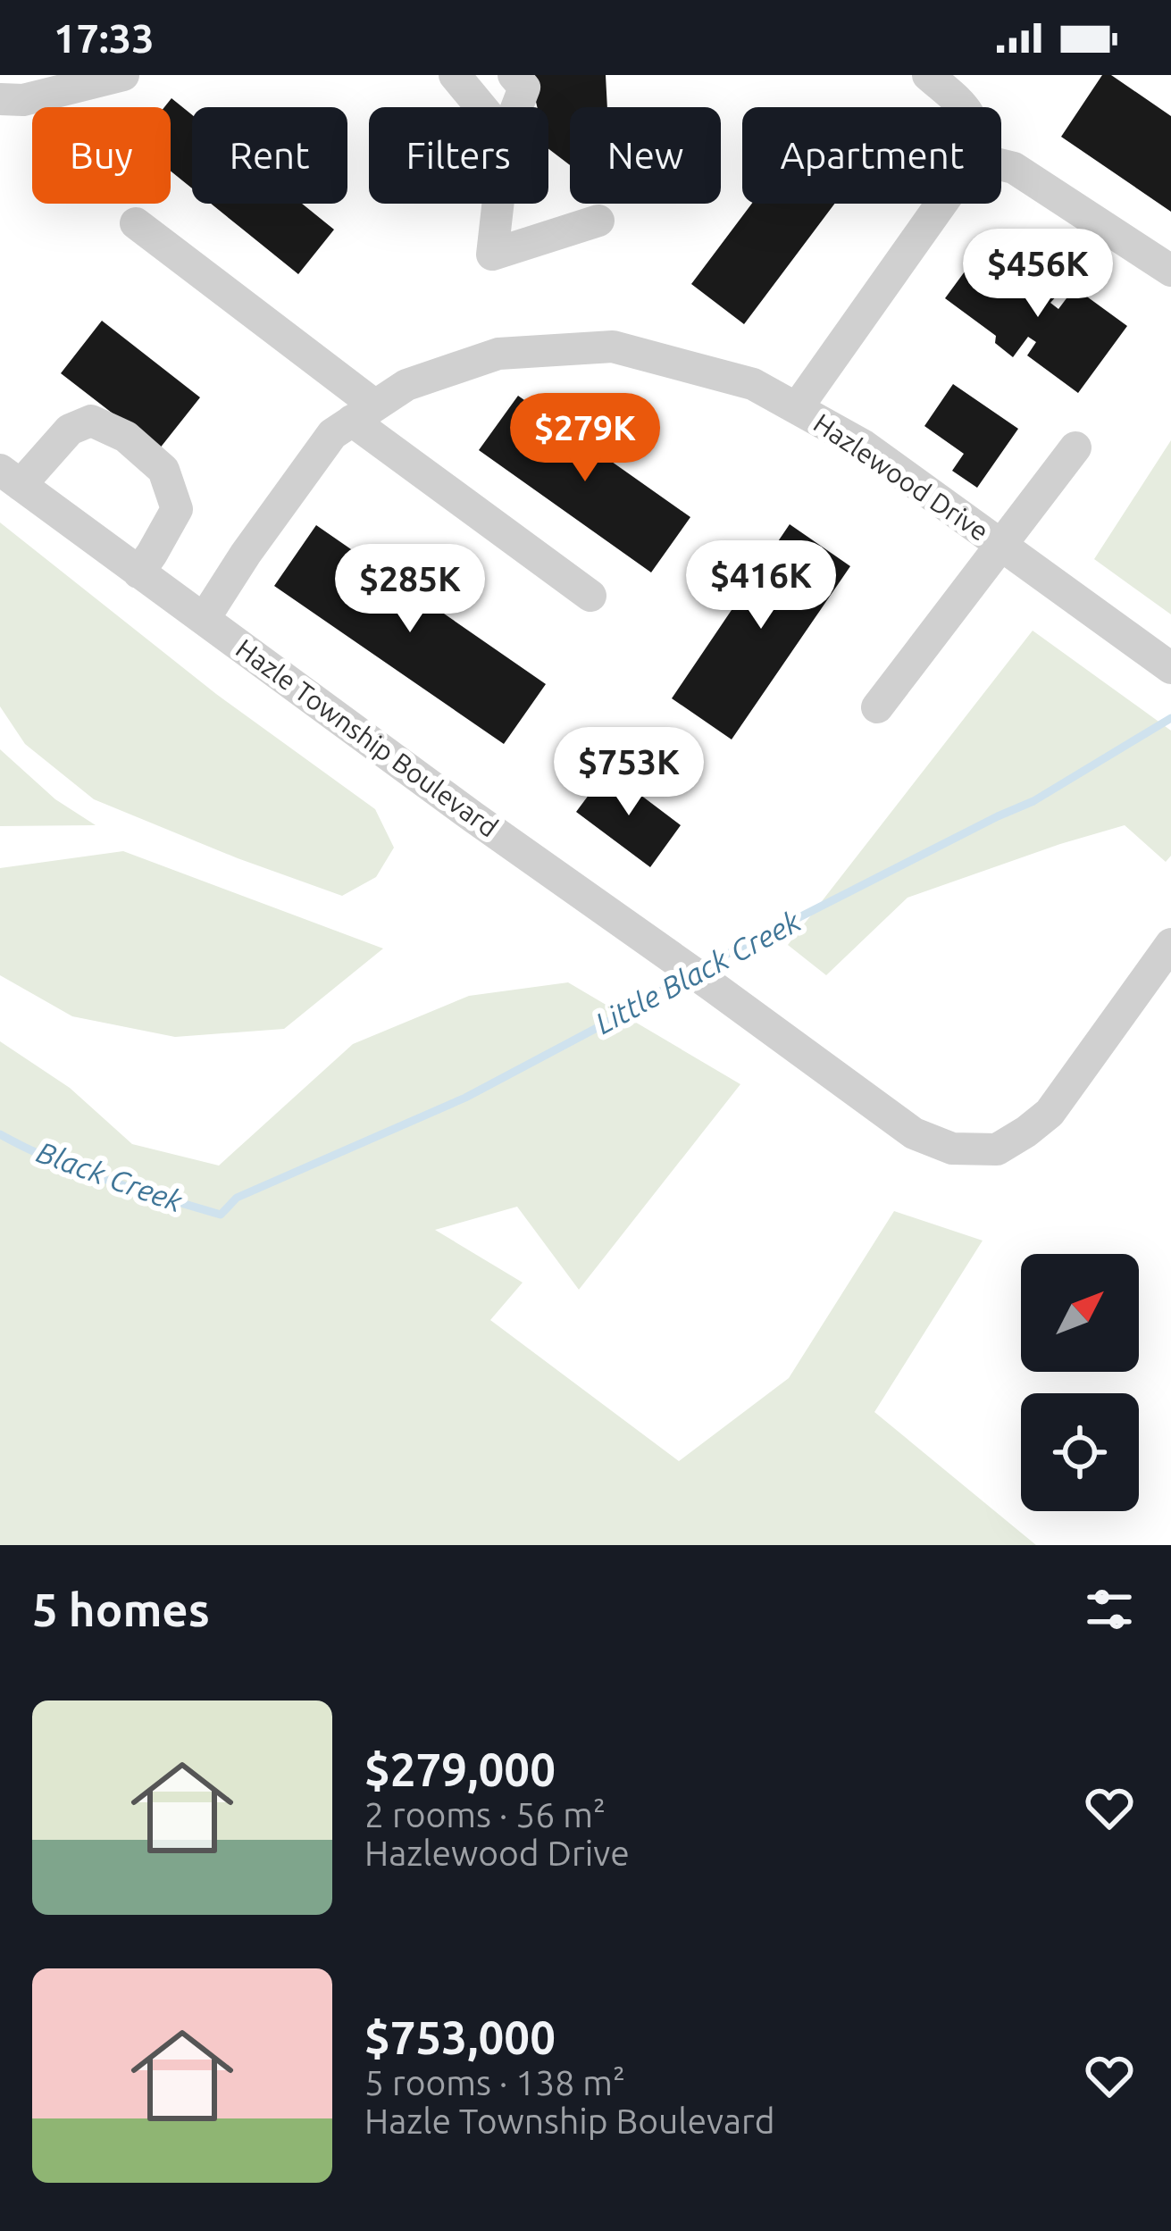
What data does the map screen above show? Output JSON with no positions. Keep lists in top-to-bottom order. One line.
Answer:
{"streets":{"street":["Hazlewood Drive","Hazle Township Boulevard"]},"crossings":[["Hazlewood Drive","Hazle Township Boulevard"]],"water":["Little Black Creek","Black Creek"],"north":"top right","page":{"status":"17:33","chip":["Buy","Rent","Filters","New","Apartment"],"price":["$456K","$279K","$416K","$285K","$753K"],"heading":"5 homes","list":[{"name":"$279,000","note":"2 rooms · 56 m² · Hazlewood Drive"},{"name":"$753,000","note":"5 rooms · 138 m² · Hazle Township Boulevard"}]}}
